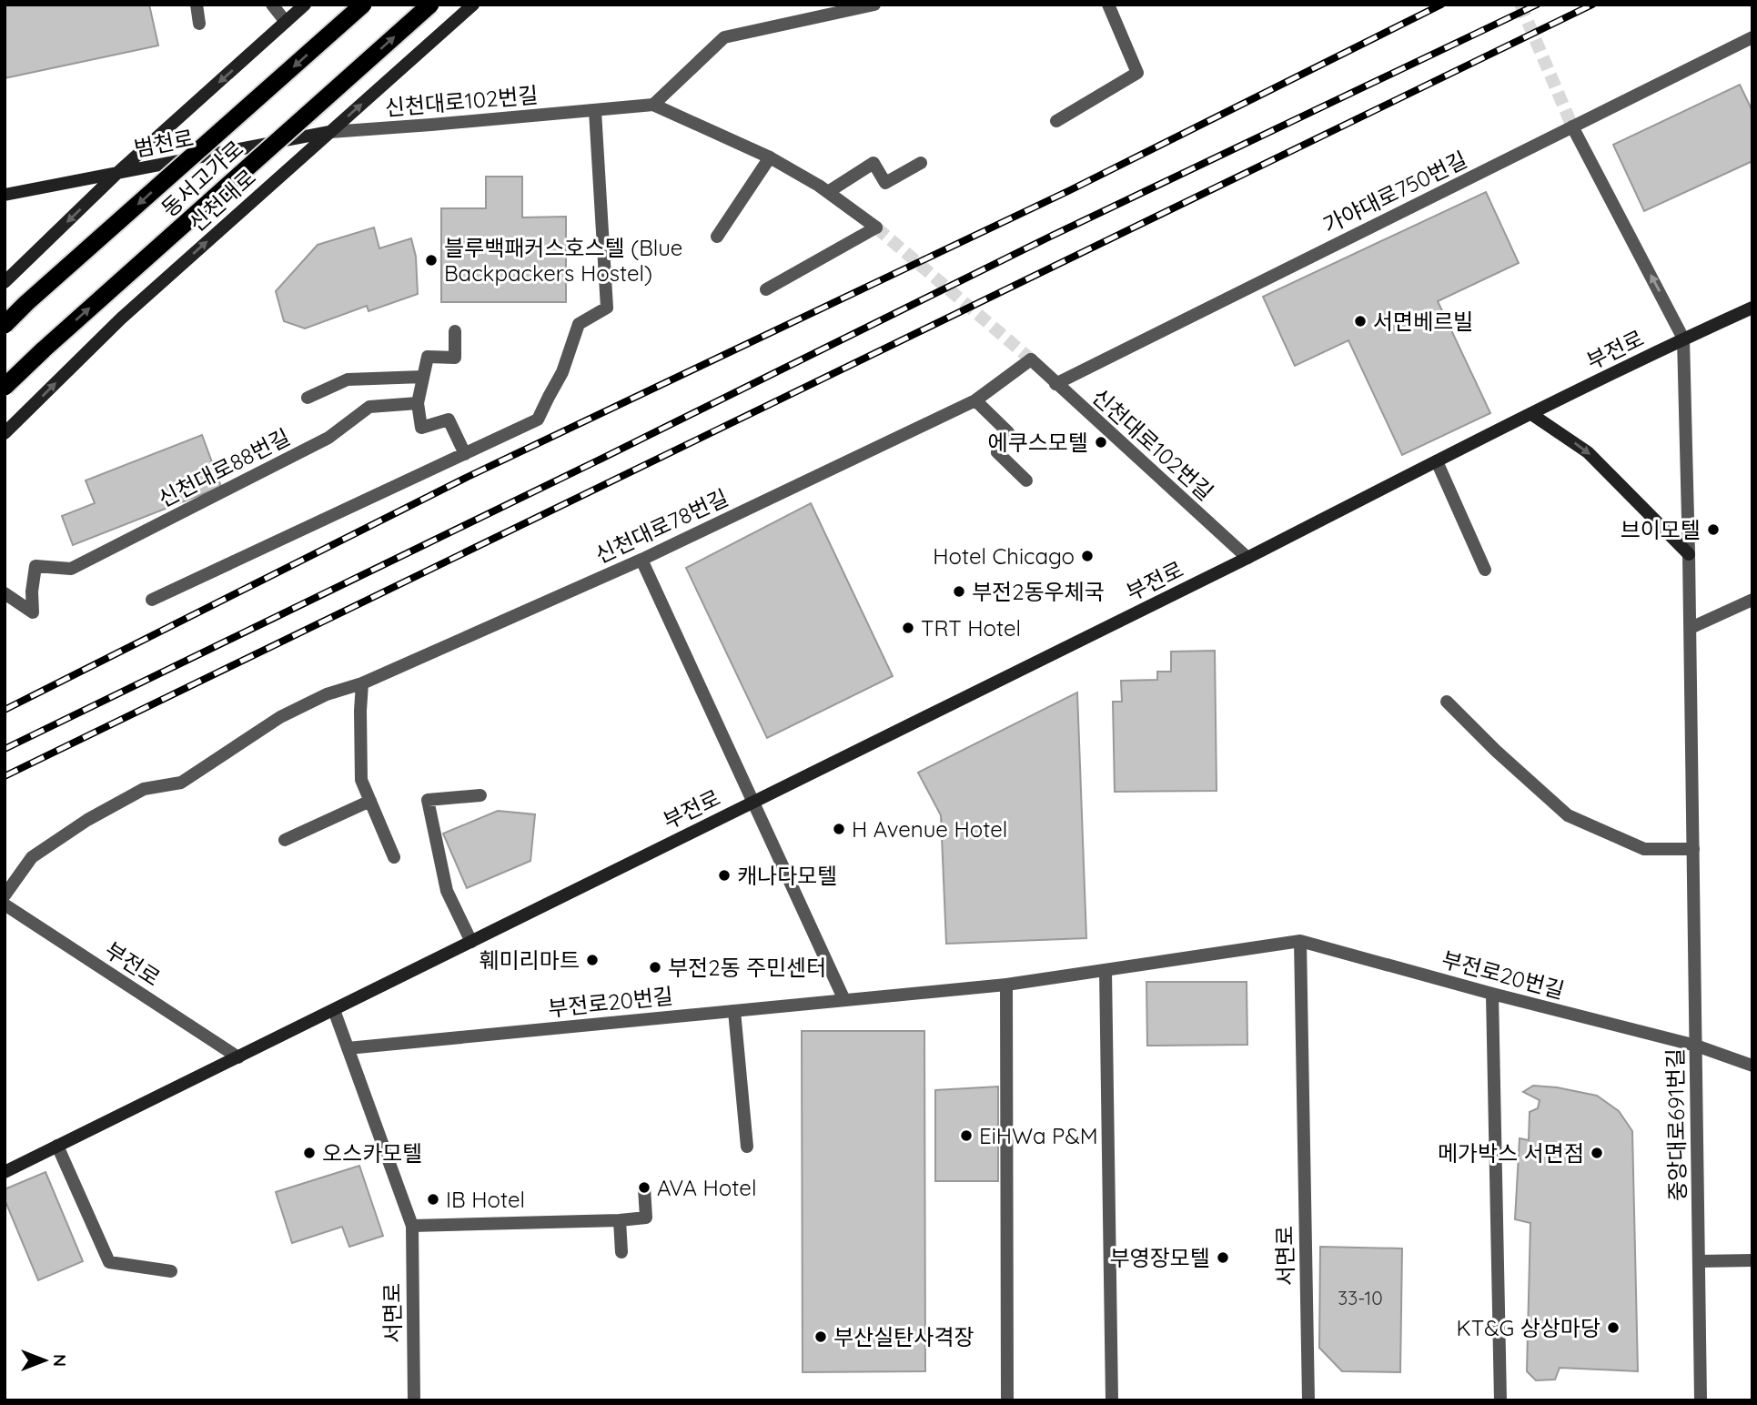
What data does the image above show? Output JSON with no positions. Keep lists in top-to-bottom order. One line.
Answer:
{"streets":{"highway":["동서고가로"],"main road":["범천로","신천대로","부전로"],"street":["신천대로102번길","가야대로750번길","신천대로88번길","신천대로78번길","부전로20번길","중앙대로691번길","서면로"]},"crossings":[["신천대로102번길","범천로"],["신천대로102번길","가야대로750번길"],["신천대로102번길","신천대로"],["신천대로102번길","부전로"],["신천대로102번길","신천대로78번길"],["범천로","신천대로"],["부전로","중앙대로691번길"],["부전로20번길","중앙대로691번길"],["부전로20번길","서면로"]],"places":["블루백패커스호스텔 (Blue Backpackers Hostel)","서면베르빌","에쿠스모텔","브이모텔","Hotel Chicago","부전2동우체국","TRT Hotel","H Avenue Hotel","캐나다모텔","훼미리마트","부전2동 주민센터","EiHWa P&M","오스카모텔","메가박스 서면점","AVA Hotel","IB Hotel","부영장모텔","KT&G 상상마당","부산실탄사격장"],"house_numbers":["33-10"],"north":"right"}
